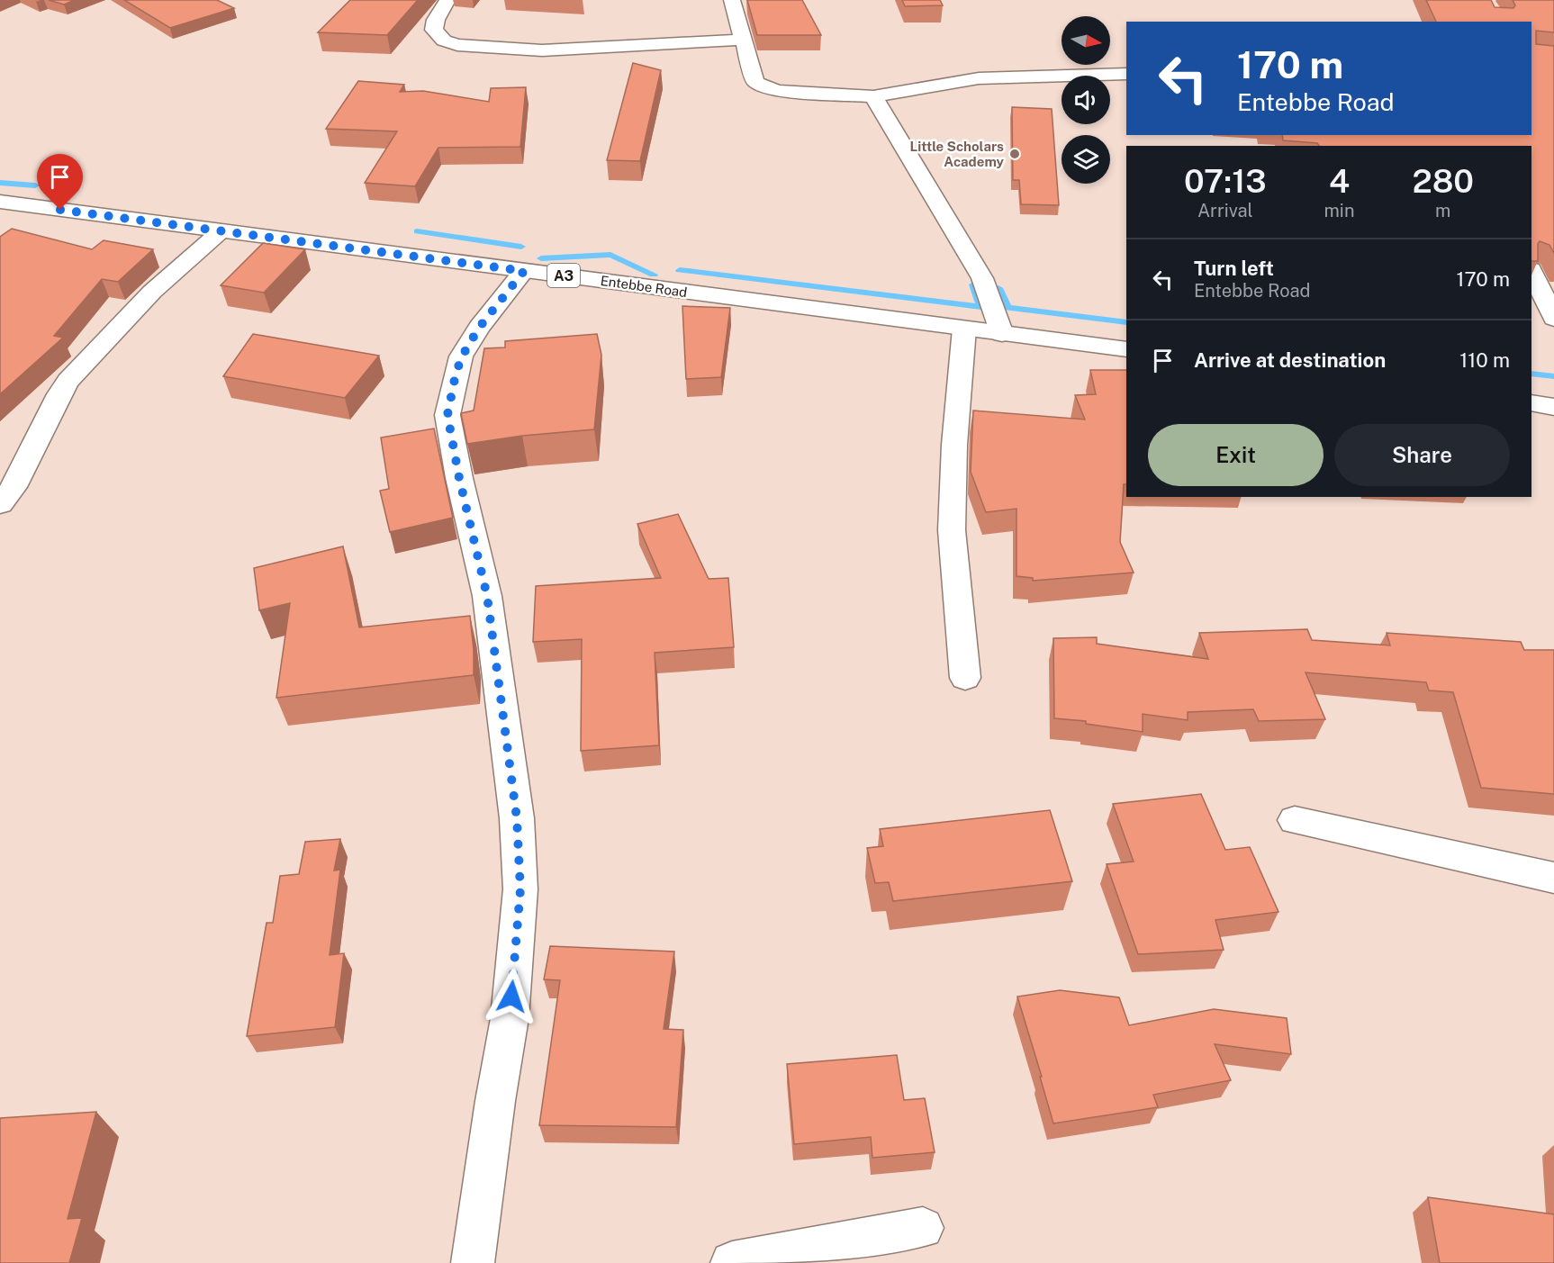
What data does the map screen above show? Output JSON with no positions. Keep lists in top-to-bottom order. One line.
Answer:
{"streets":{"street":["A3","Entebbe Road"]},"places":["Little Scholars Academy"],"north":"right","page":{"turn":["170 m","Entebbe Road"],"eta":["07:13","Arrival","4","min","280","m"],"list":[{"name":"Turn left","note":"Entebbe Road","value":"170 m"},{"name":"Arrive at destination","value":"110 m"}],"buttons":["Exit","Share"]}}
